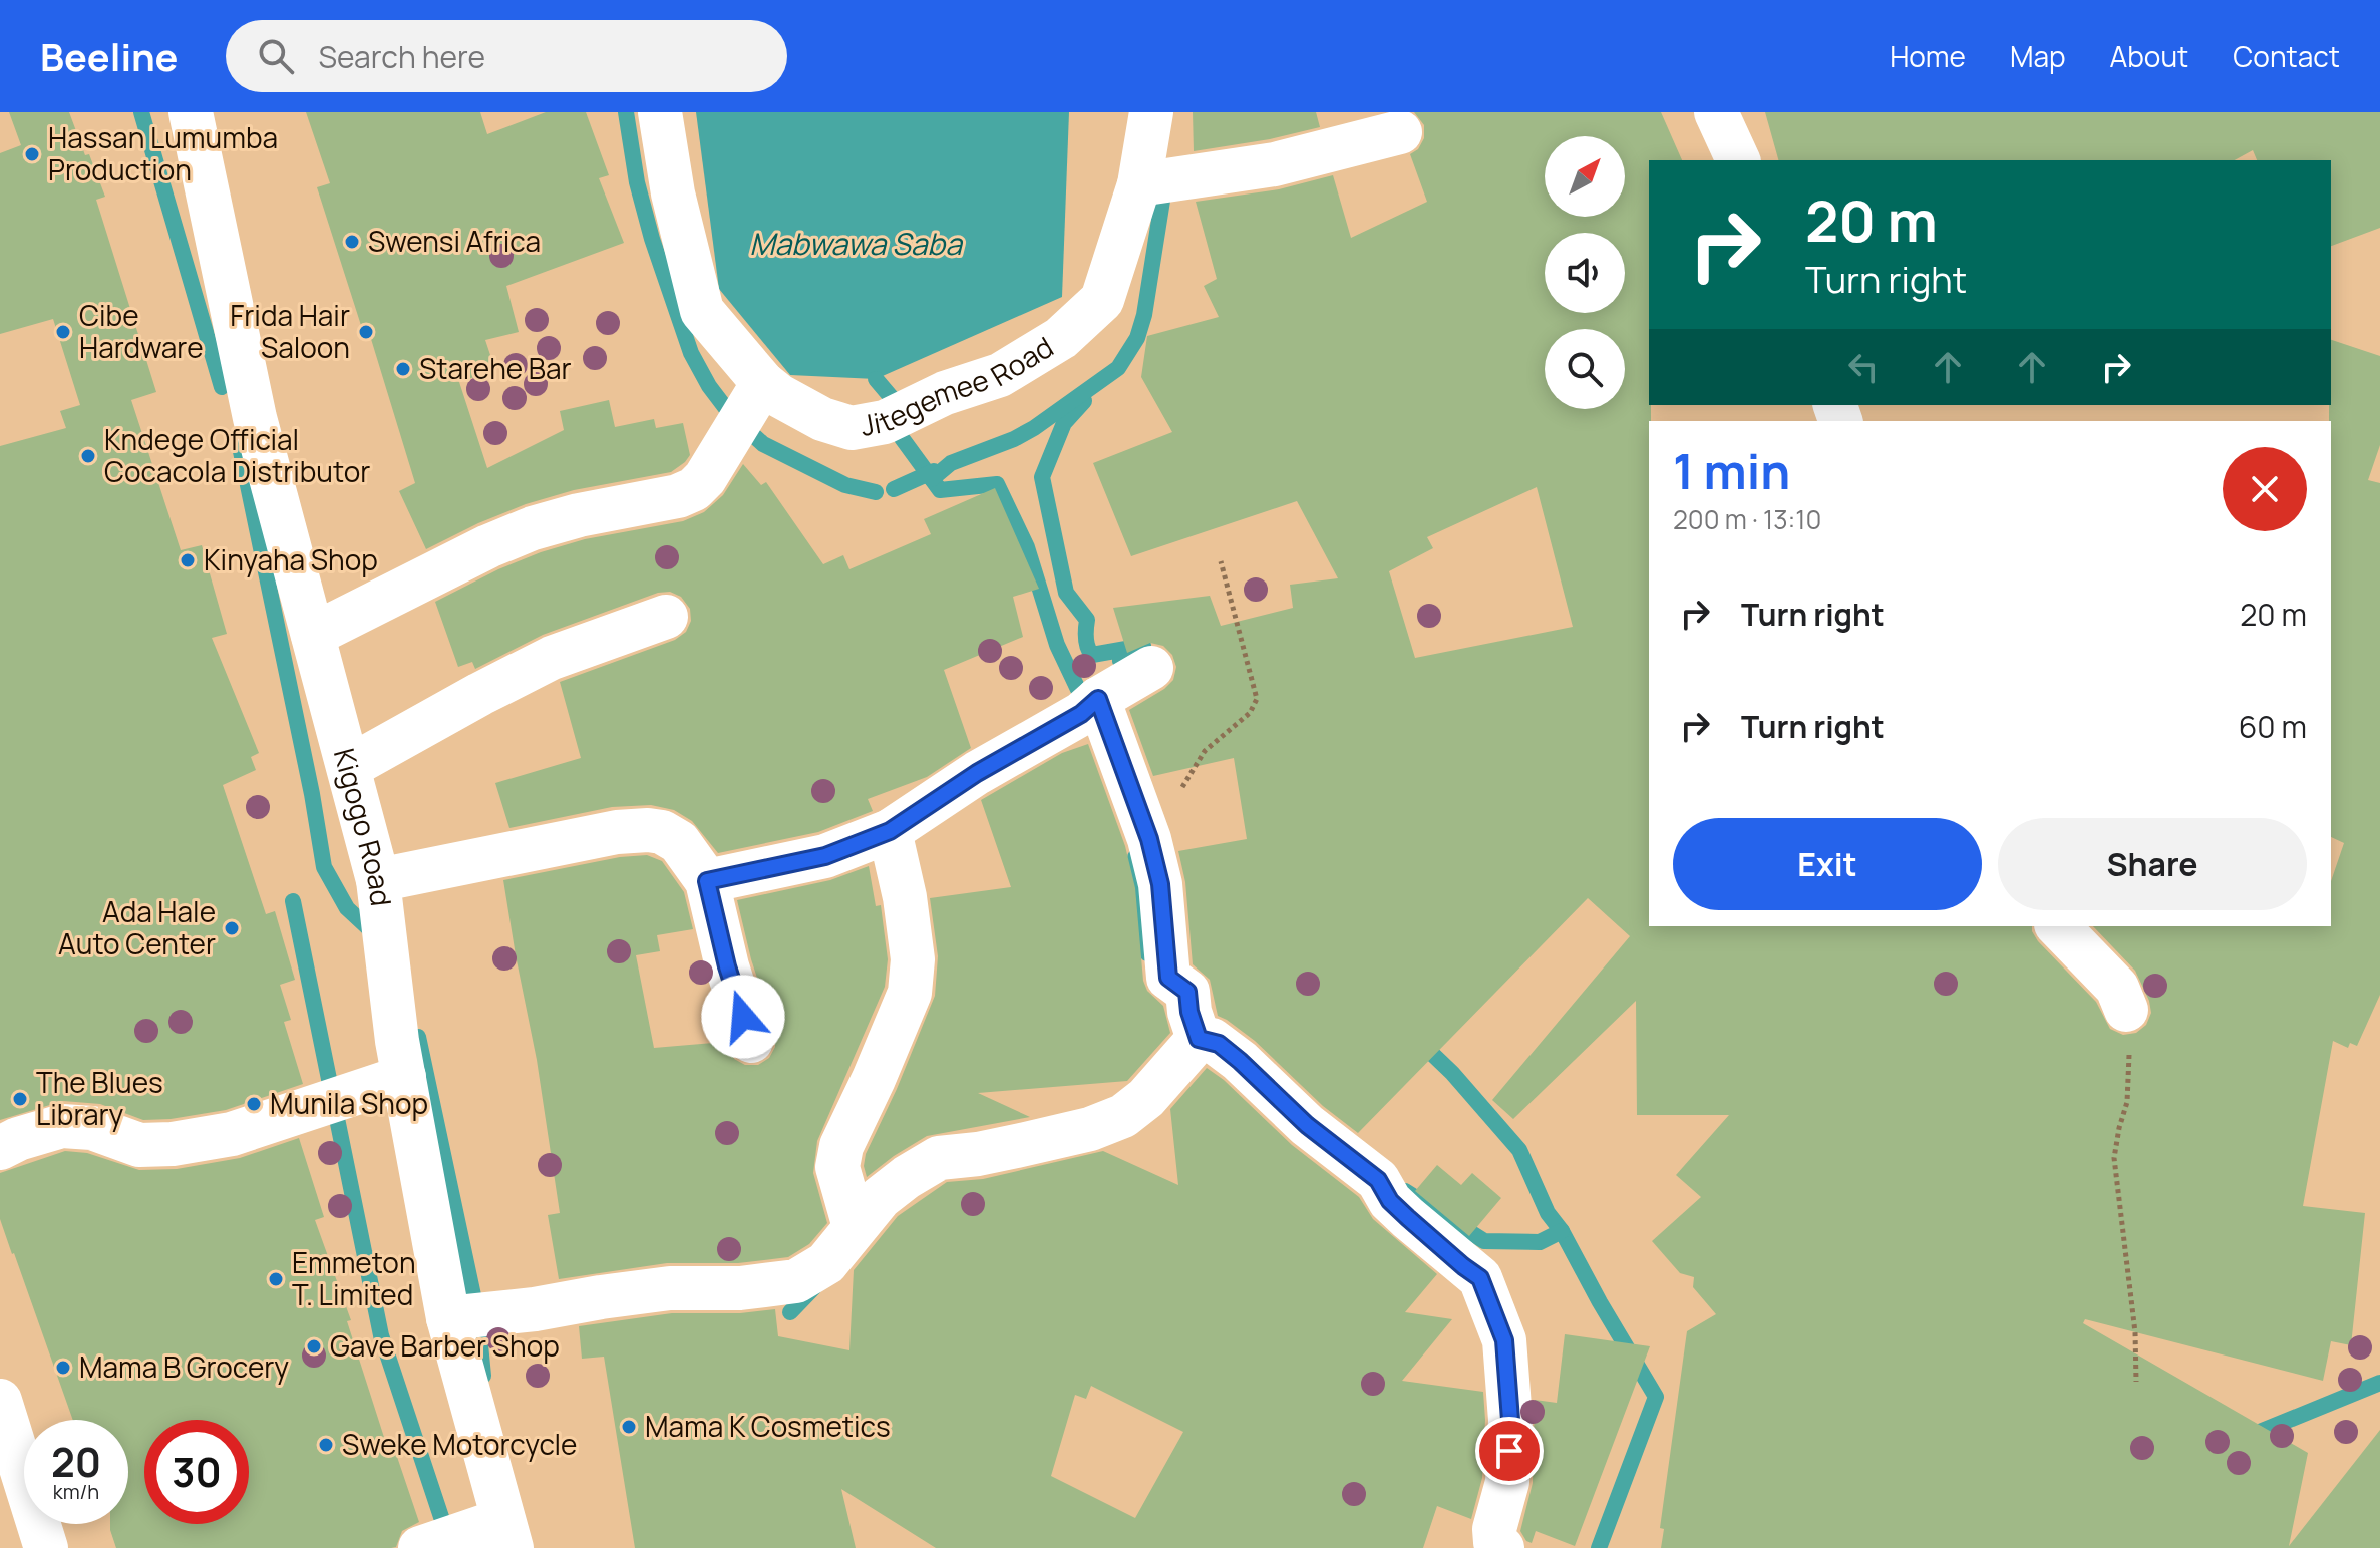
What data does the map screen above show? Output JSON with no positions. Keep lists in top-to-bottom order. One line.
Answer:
{"streets":{"street":["Jitegemee Road","Kigogo Road"]},"water":["Mabwawa Saba"],"places":["Hassan Lumumba Production","Swensi Africa","Cibe Hardware","Frida Hair Saloon","Starehe Bar","Kndege Official Cocacola Distributor","Kinyaha Shop","Ada Hale Auto Center","The Blues Library","Munila Shop","Emmeton T. Limited","Gave Barber Shop","Mama B Grocery","Mama K Cosmetics","Sweke Motorcycle"],"north":"top right","page":{"header":"Beeline","search":"Search here","nav":["Home","Map","About","Contact"],"turn":["20 m","Turn right"],"heading":["1 min","200 m · 13:10"],"list":[{"name":"Turn right","value":"20 m"},{"name":"Turn right","value":"60 m"}],"buttons":["Exit","Share"],"speed":"20 km/h","limit":"30"}}
